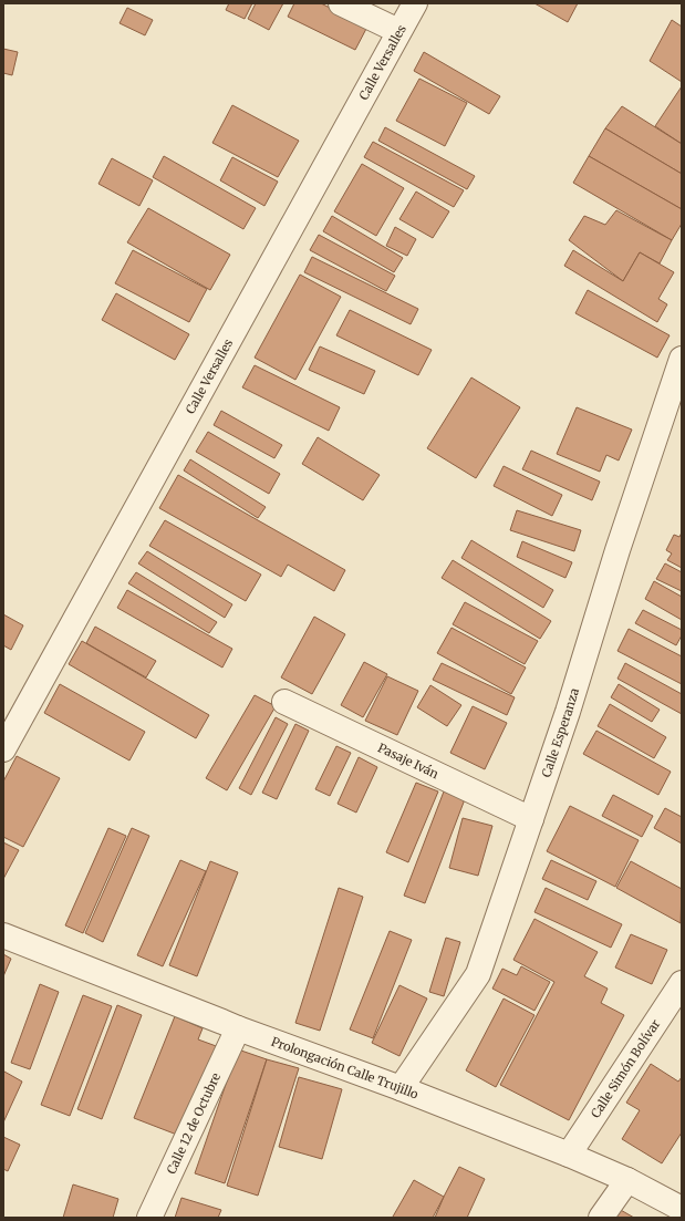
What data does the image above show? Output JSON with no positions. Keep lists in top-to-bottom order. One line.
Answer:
{"streets":{"street":["Calle Versalles","Calle Esperanza","Pasaje Iván","Prolongación Calle Trujillo","Calle Simón Bolívar","Calle 12 de Octubre"]},"crossings":[["Calle Esperanza","Pasaje Iván"],["Calle Esperanza","Prolongación Calle Trujillo"],["Prolongación Calle Trujillo","Calle Simón Bolívar"],["Prolongación Calle Trujillo","Calle 12 de Octubre"]]}
